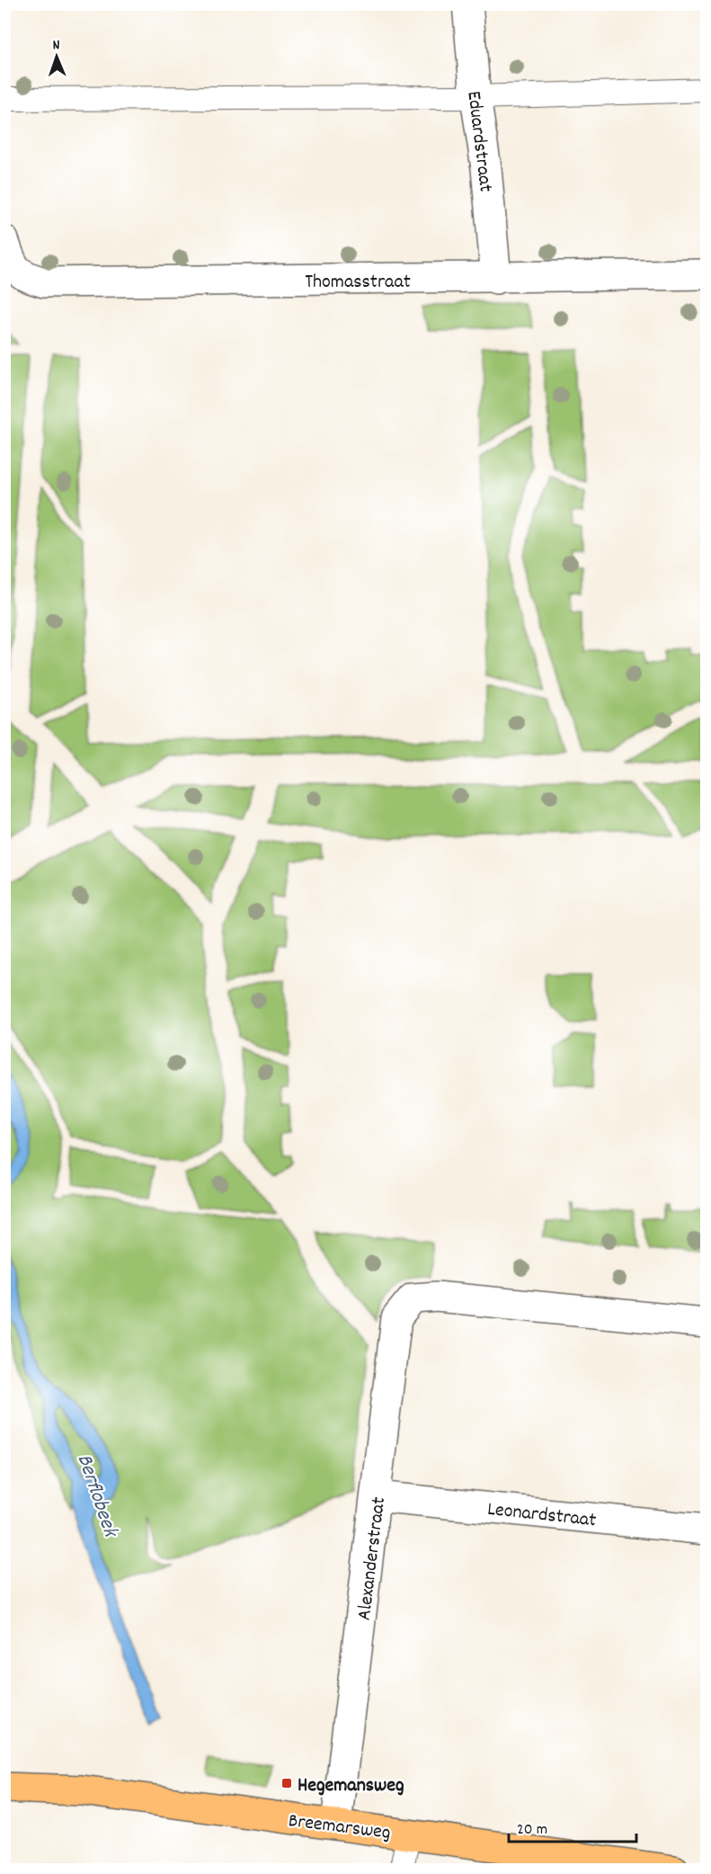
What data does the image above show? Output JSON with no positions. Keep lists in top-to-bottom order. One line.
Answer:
{"streets":{"main road":["Breemarsweg"],"street":["Eduardstraat","Thomasstraat","Leonardstraat","Alexanderstraat"]},"crossings":[["Eduardstraat","Thomasstraat"],["Leonardstraat","Alexanderstraat"],["Alexanderstraat","Breemarsweg"]],"water":["Berflobeek"],"places":{"transit":["Hegemansweg"]},"scale_bar":"20 m","north":"top"}
